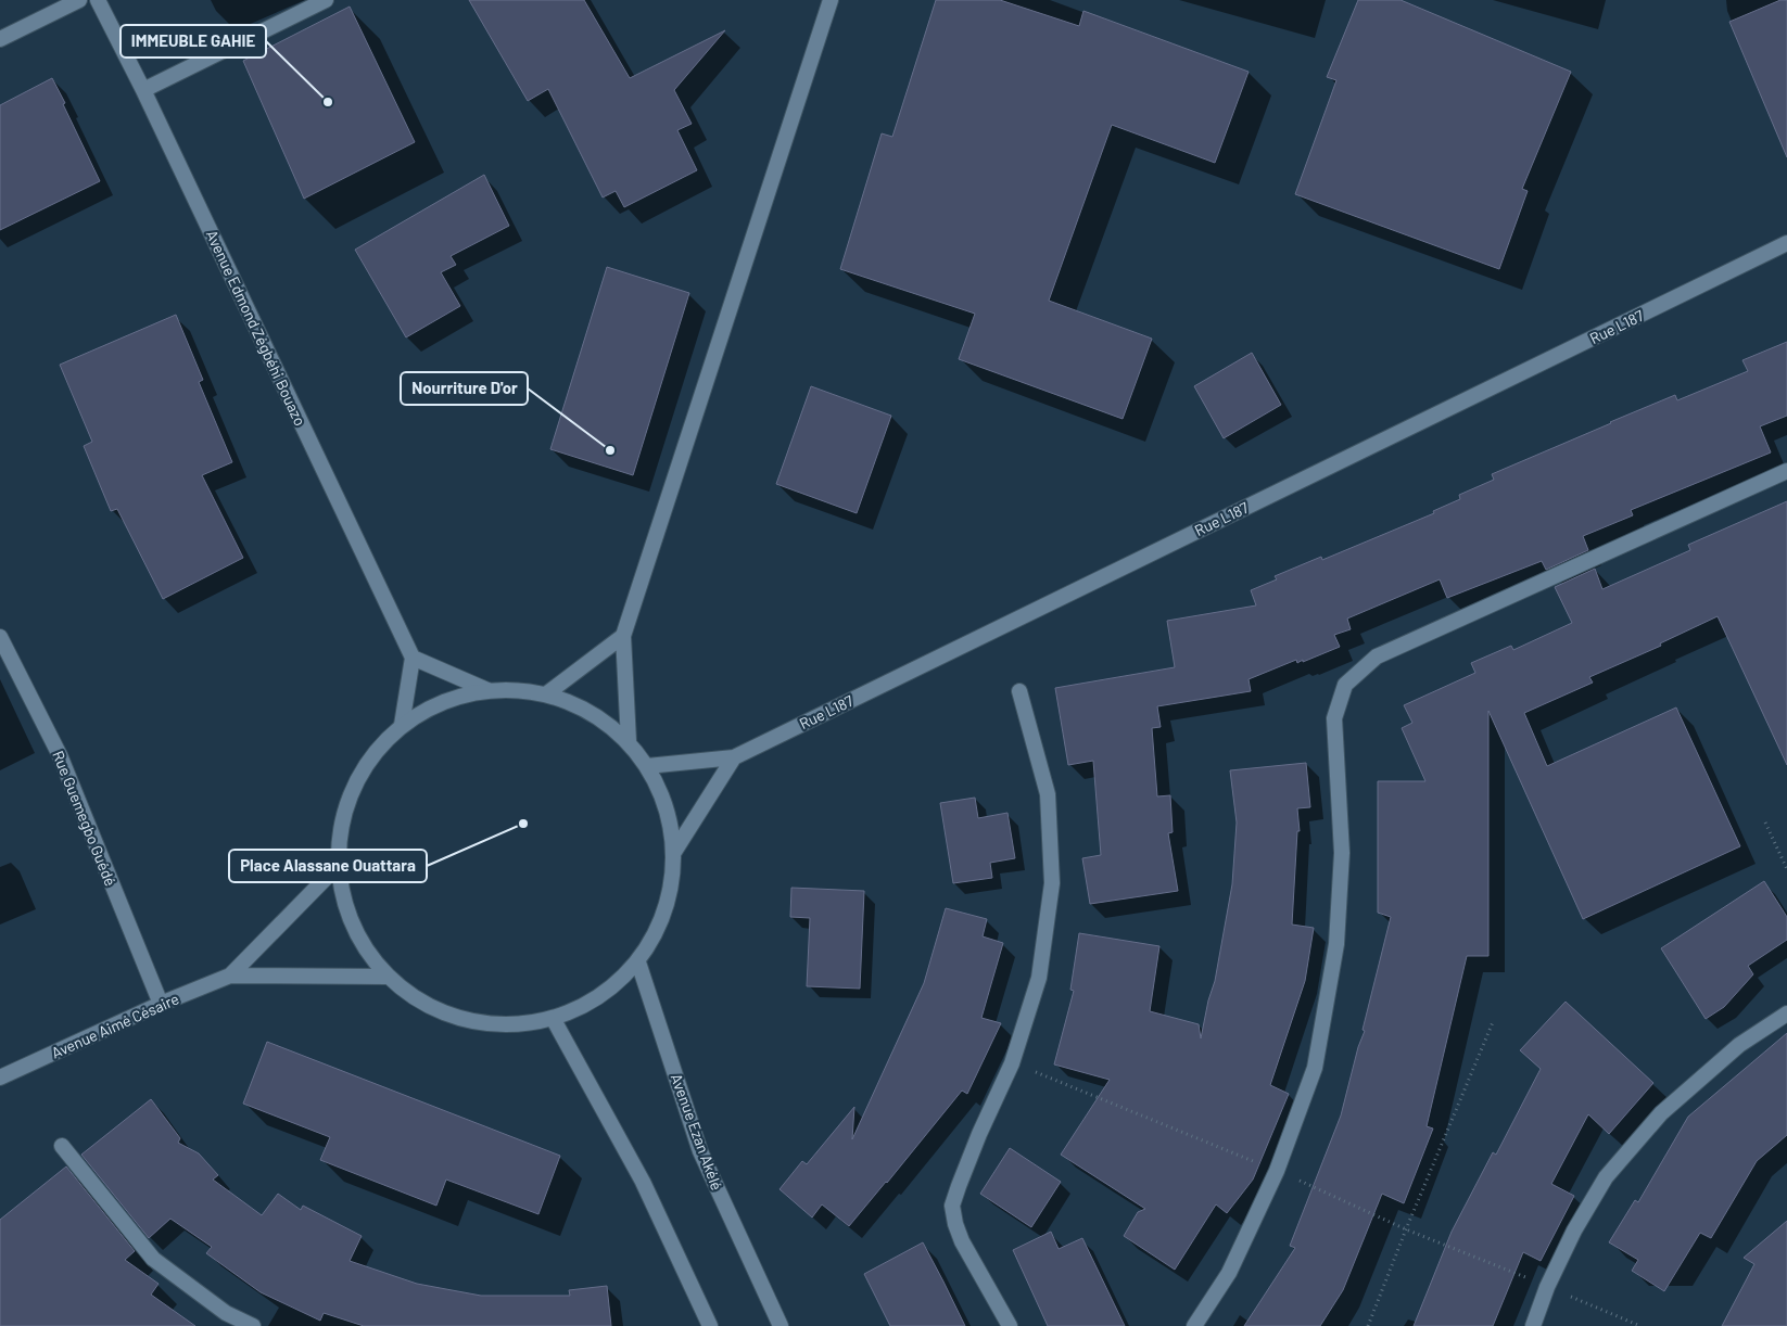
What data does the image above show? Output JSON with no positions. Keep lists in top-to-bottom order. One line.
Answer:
{"streets":{"street":["Rue L187","Avenue Edmond Zégbéhi Bouazo","Rue Guemegbo Guédé","Avenue Aimé Césaire","Avenue Ezan Akélé"]},"crossings":[["Rue Guemegbo Guédé","Avenue Aimé Césaire"]],"places":["IMMEUBLE GAHIE","Nourriture D'or","Place Alassane Ouattara"]}
